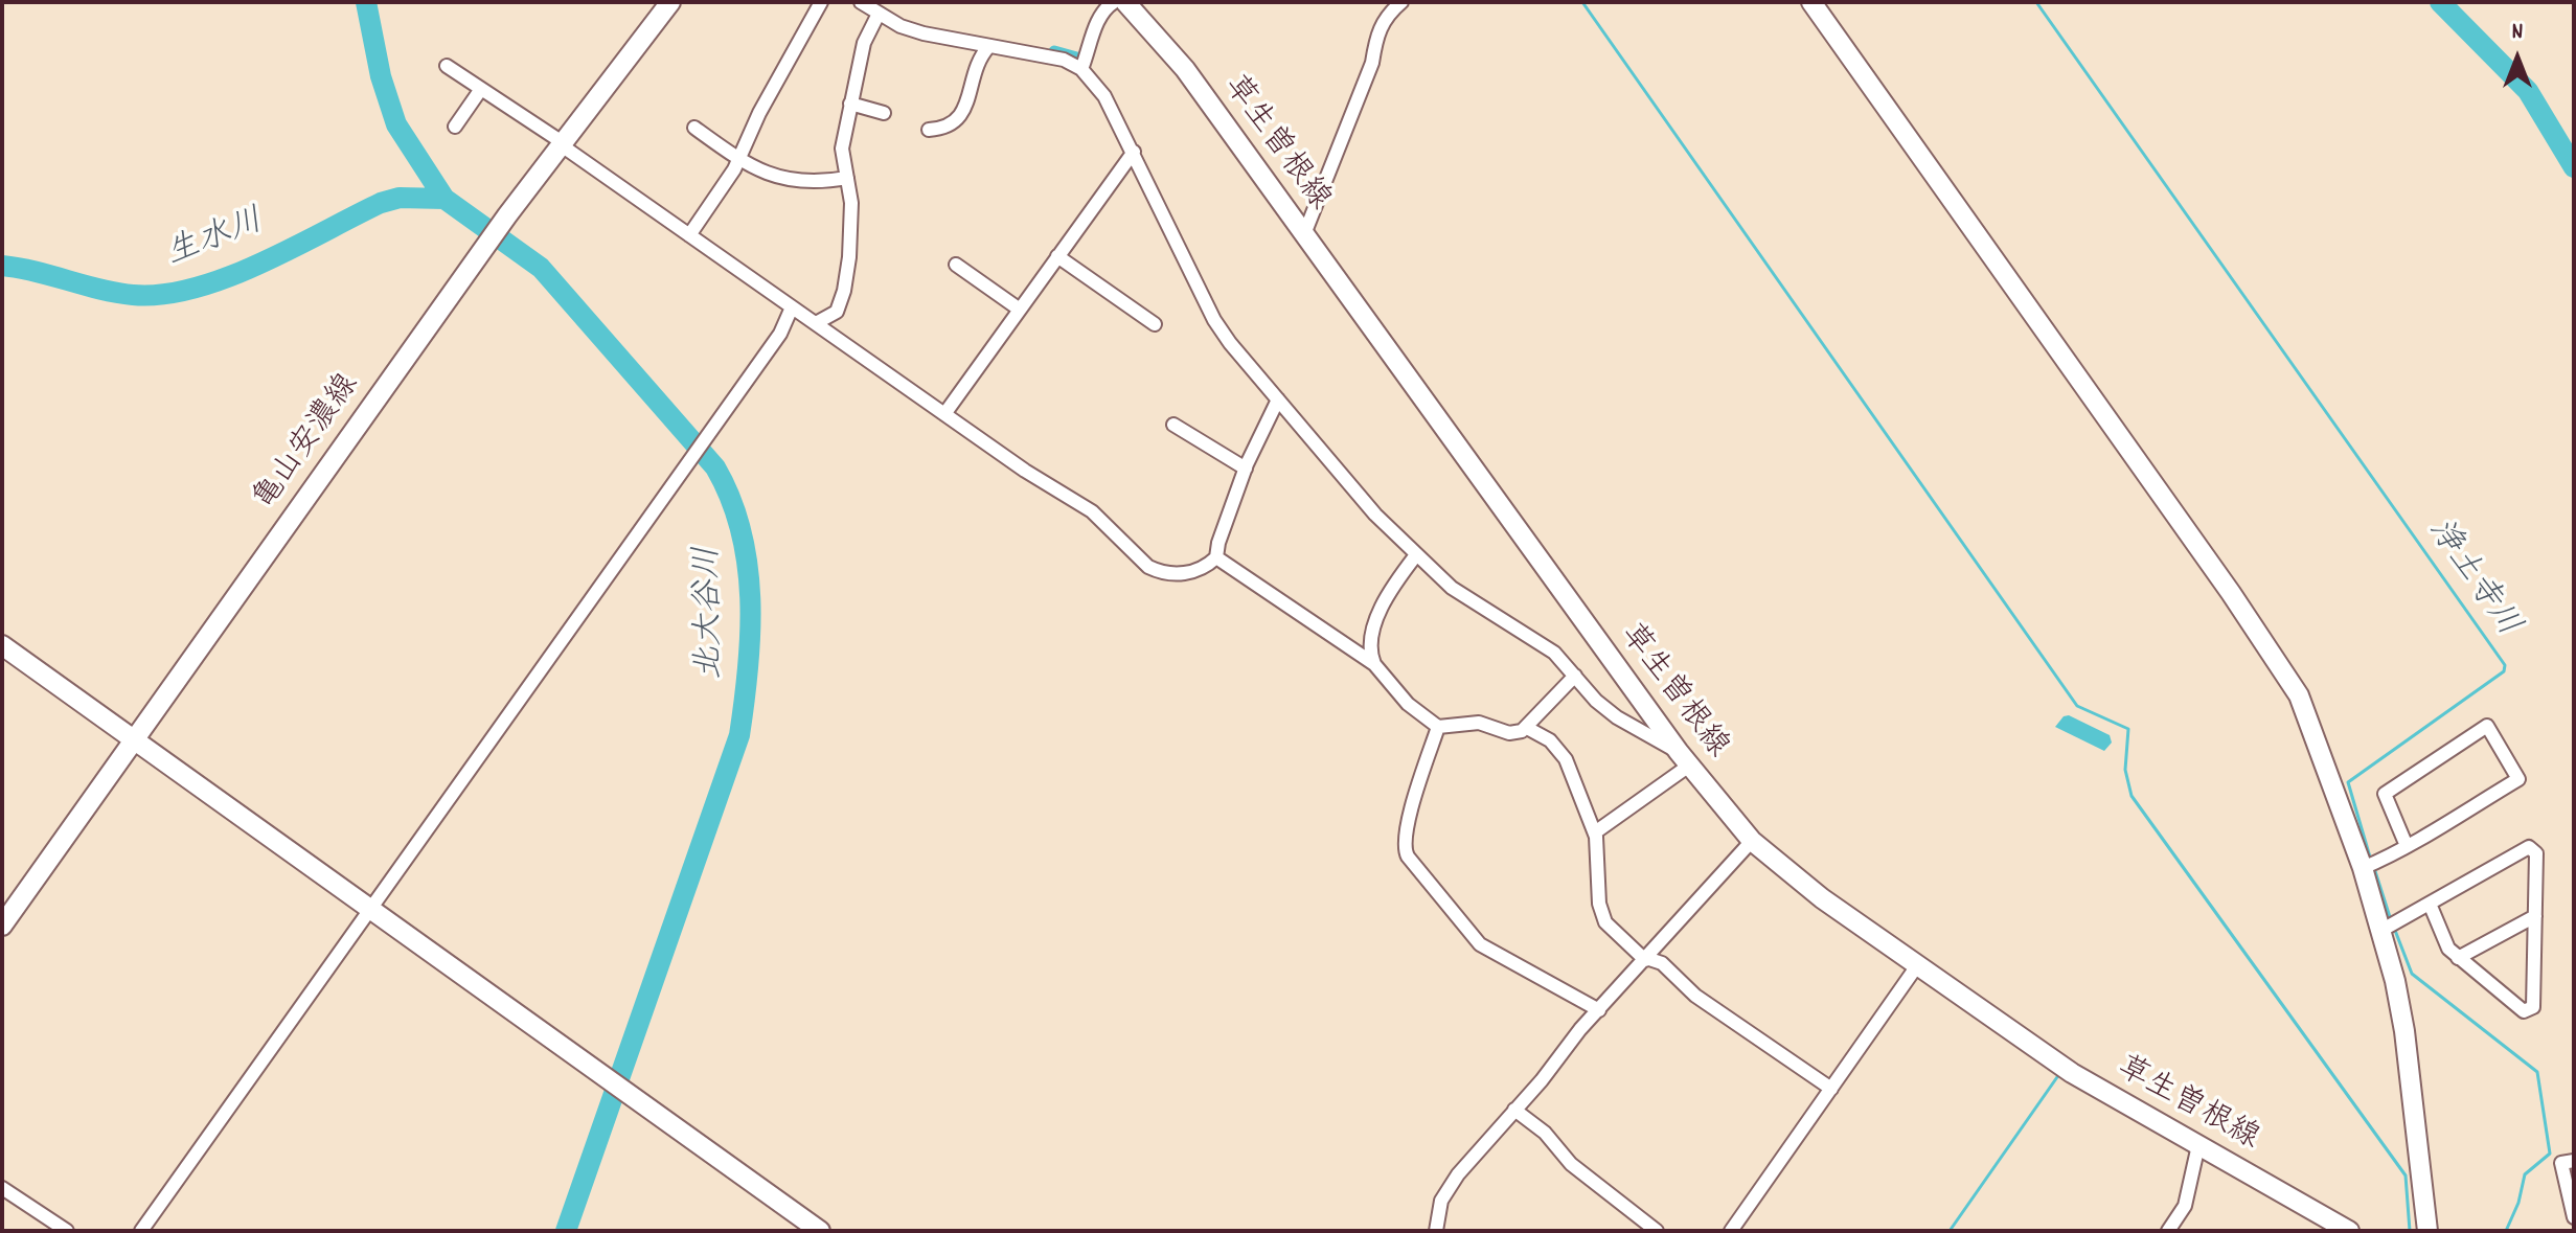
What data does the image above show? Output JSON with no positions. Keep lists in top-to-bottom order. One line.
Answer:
{"streets":{"main road":["草生曽根線","亀山安濃線"]},"water":["生水川","浄土寺川","北大谷川"],"north":"top"}
